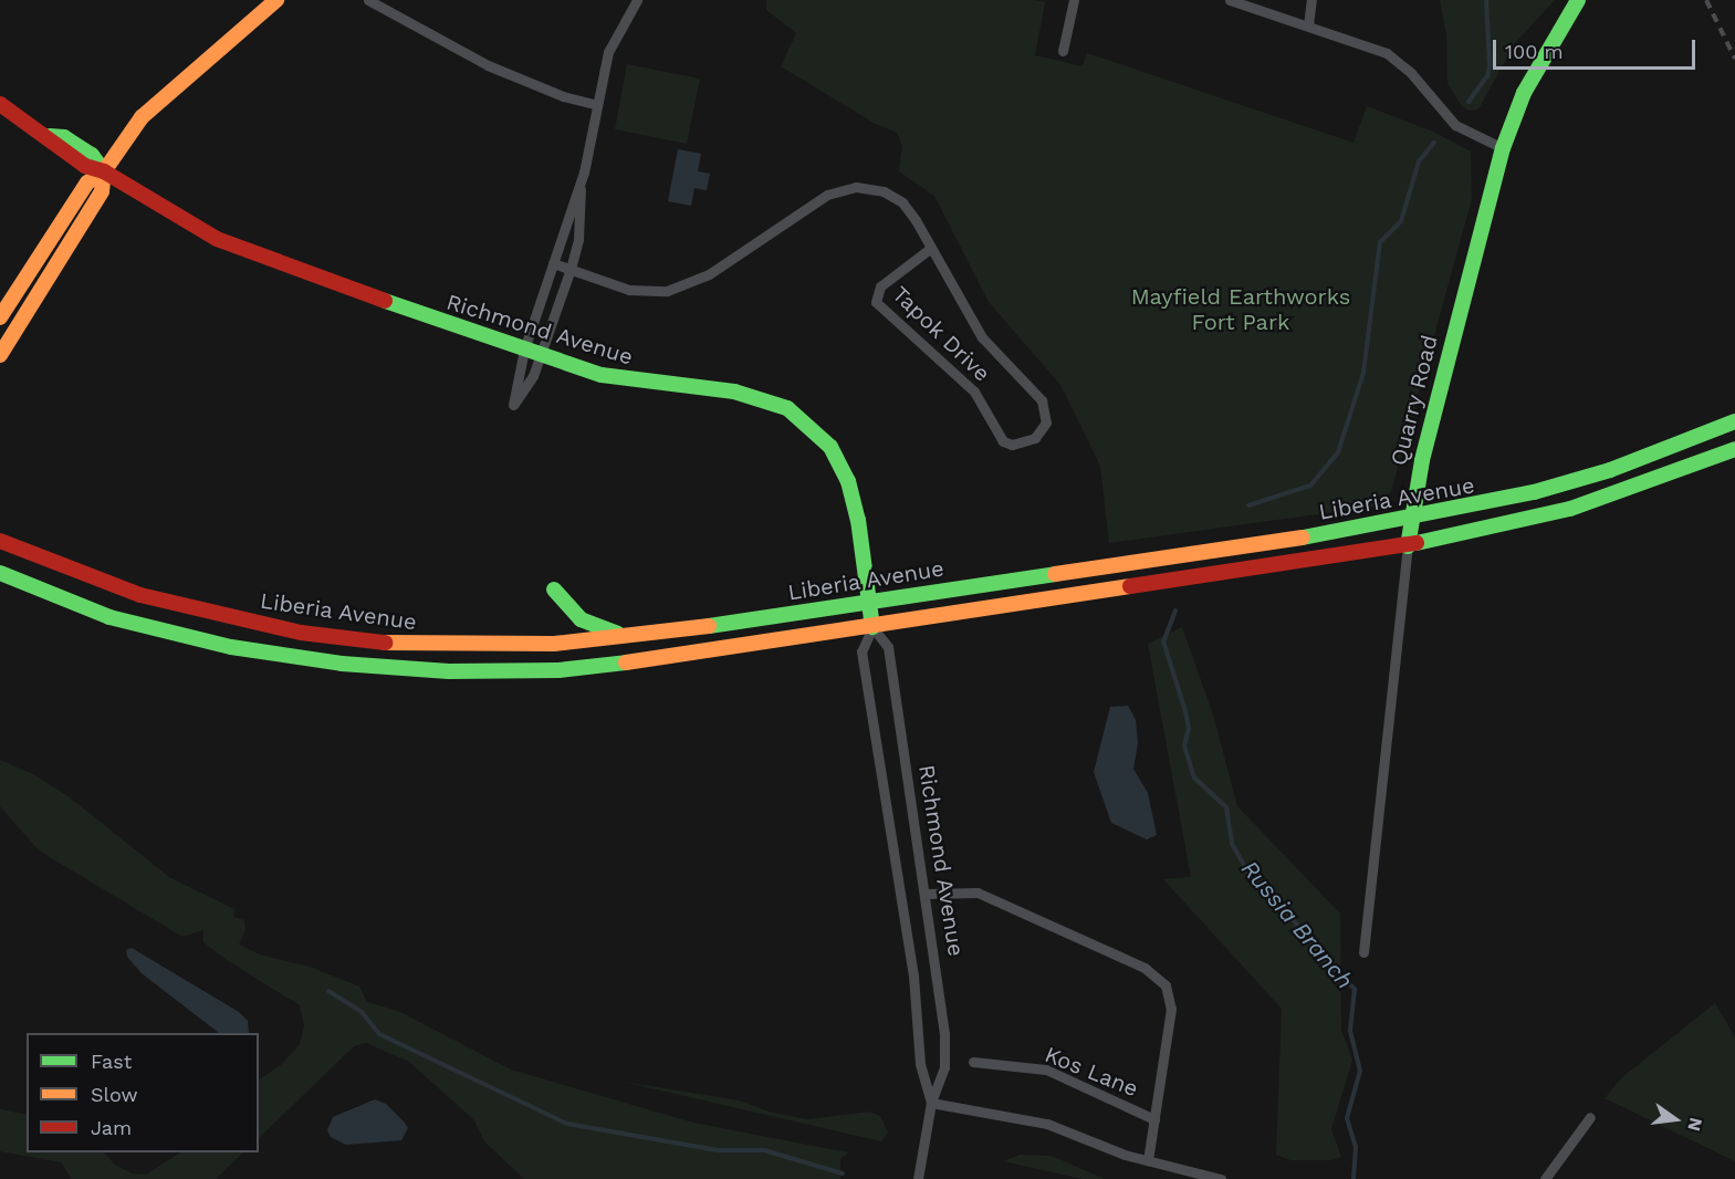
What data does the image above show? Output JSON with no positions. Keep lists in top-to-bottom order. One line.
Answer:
{"streets":{"main road":["Richmond Avenue","Quarry Road","Liberia Avenue"],"street":["Tapok Drive","Kos Lane"]},"crossings":[["Richmond Avenue","Liberia Avenue"],["Quarry Road","Liberia Avenue"]],"water":["Russia Branch"],"parks":["Mayfield Earthworks Fort Park"],"legend":["Fast","Slow","Jam"],"scale_bar":"100 m","north":"right"}
